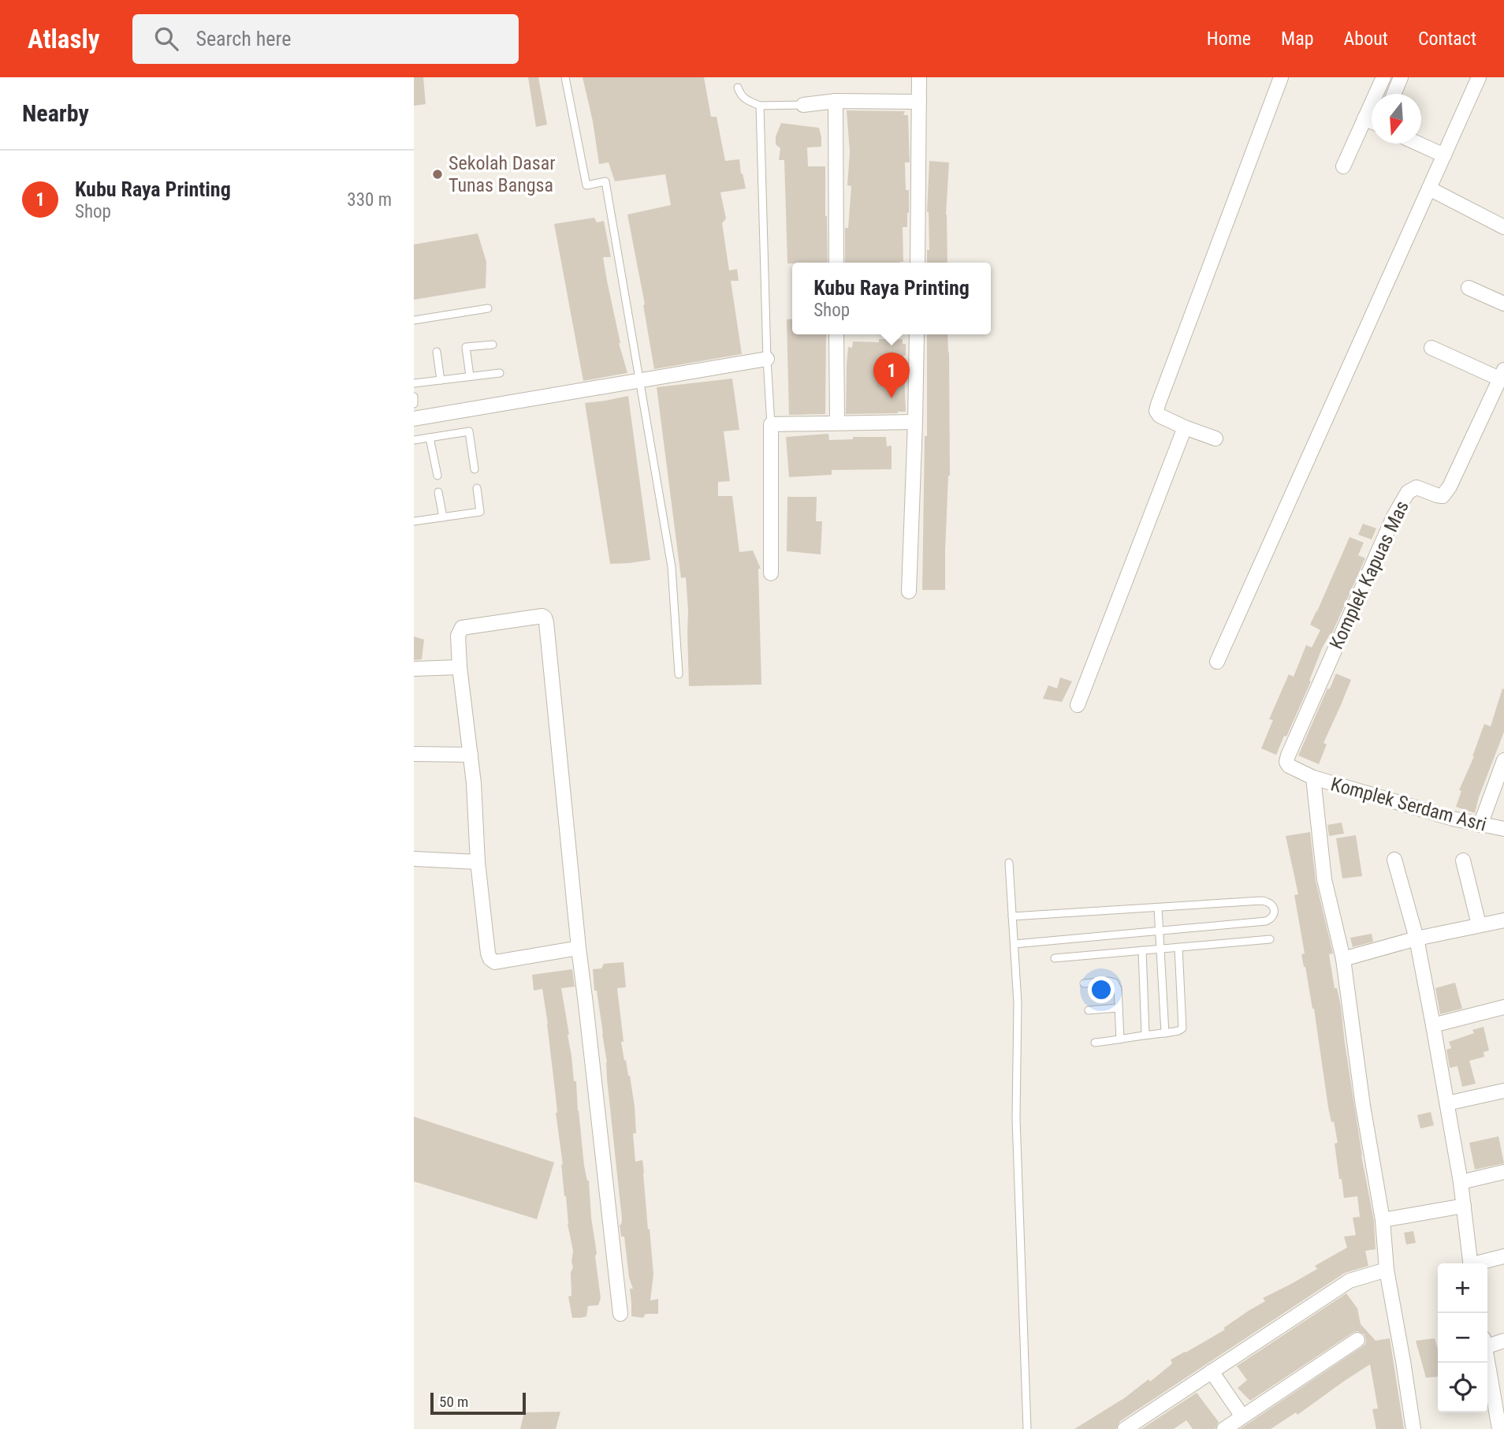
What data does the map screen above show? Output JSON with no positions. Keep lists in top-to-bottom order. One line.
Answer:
{"streets":{"street":["Komplek Kapuas Mas","Komplek Serdam Asri"]},"crossings":[["Komplek Kapuas Mas","Komplek Serdam Asri"]],"places":["Sekolah Dasar Tunas Bangsa"],"scale_bar":"50 m","north":"bottom","page":{"header":"Atlasly","search":"Search here","nav":["Home","Map","About","Contact"],"heading":"Nearby","list":[{"mark":"1","name":"Kubu Raya Printing","note":"Shop","value":"330 m"}],"popup":["Kubu Raya Printing","Shop"],"pins":"1","map_buttons":["+","−"],"scale":"50 m"}}
